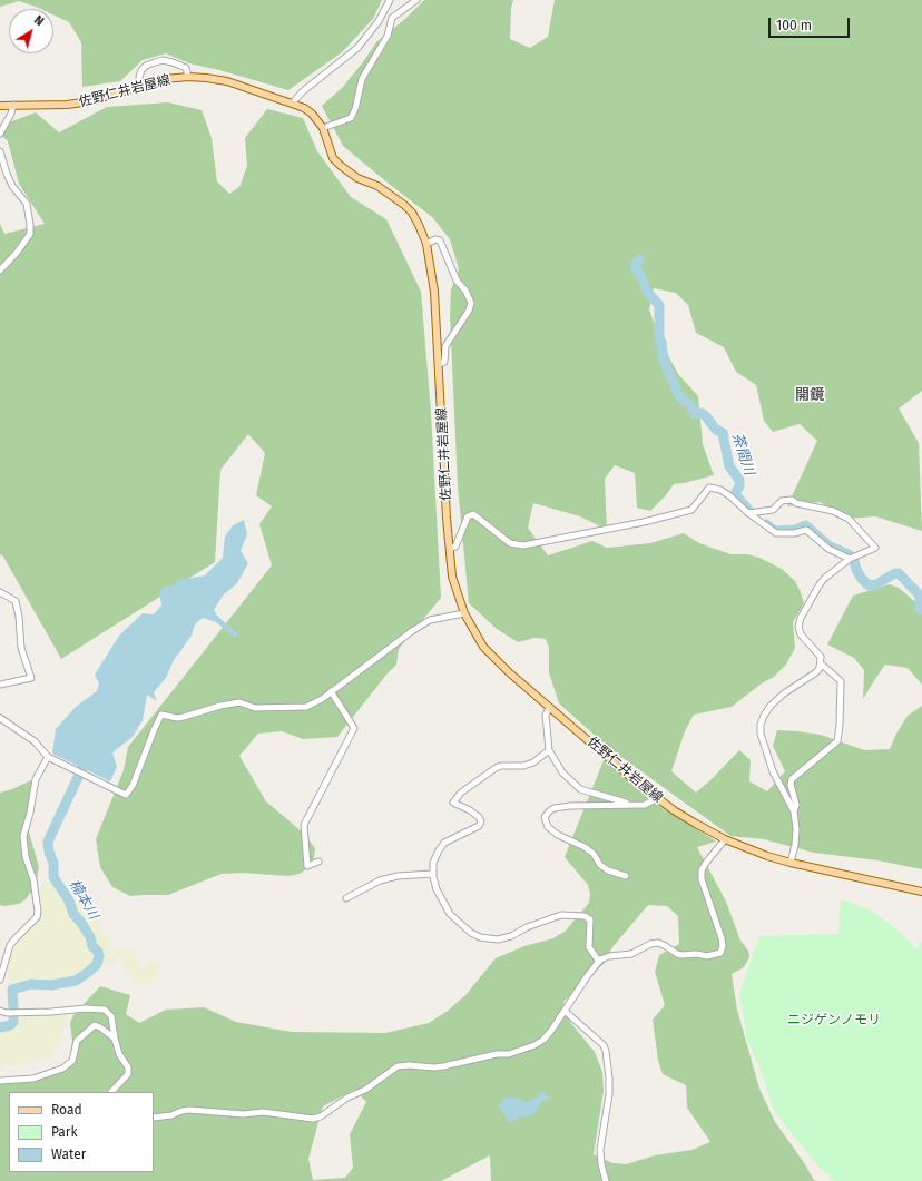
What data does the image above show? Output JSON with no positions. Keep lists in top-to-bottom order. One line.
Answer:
{"streets":{"main road":["佐野仁井岩屋線"]},"districts":["開鏡"],"water":["茶間川","楠本川"],"parks":["ニジゲンノモリ"],"legend":["Road","Park","Water"],"scale_bar":"100 m","north":"top right"}
